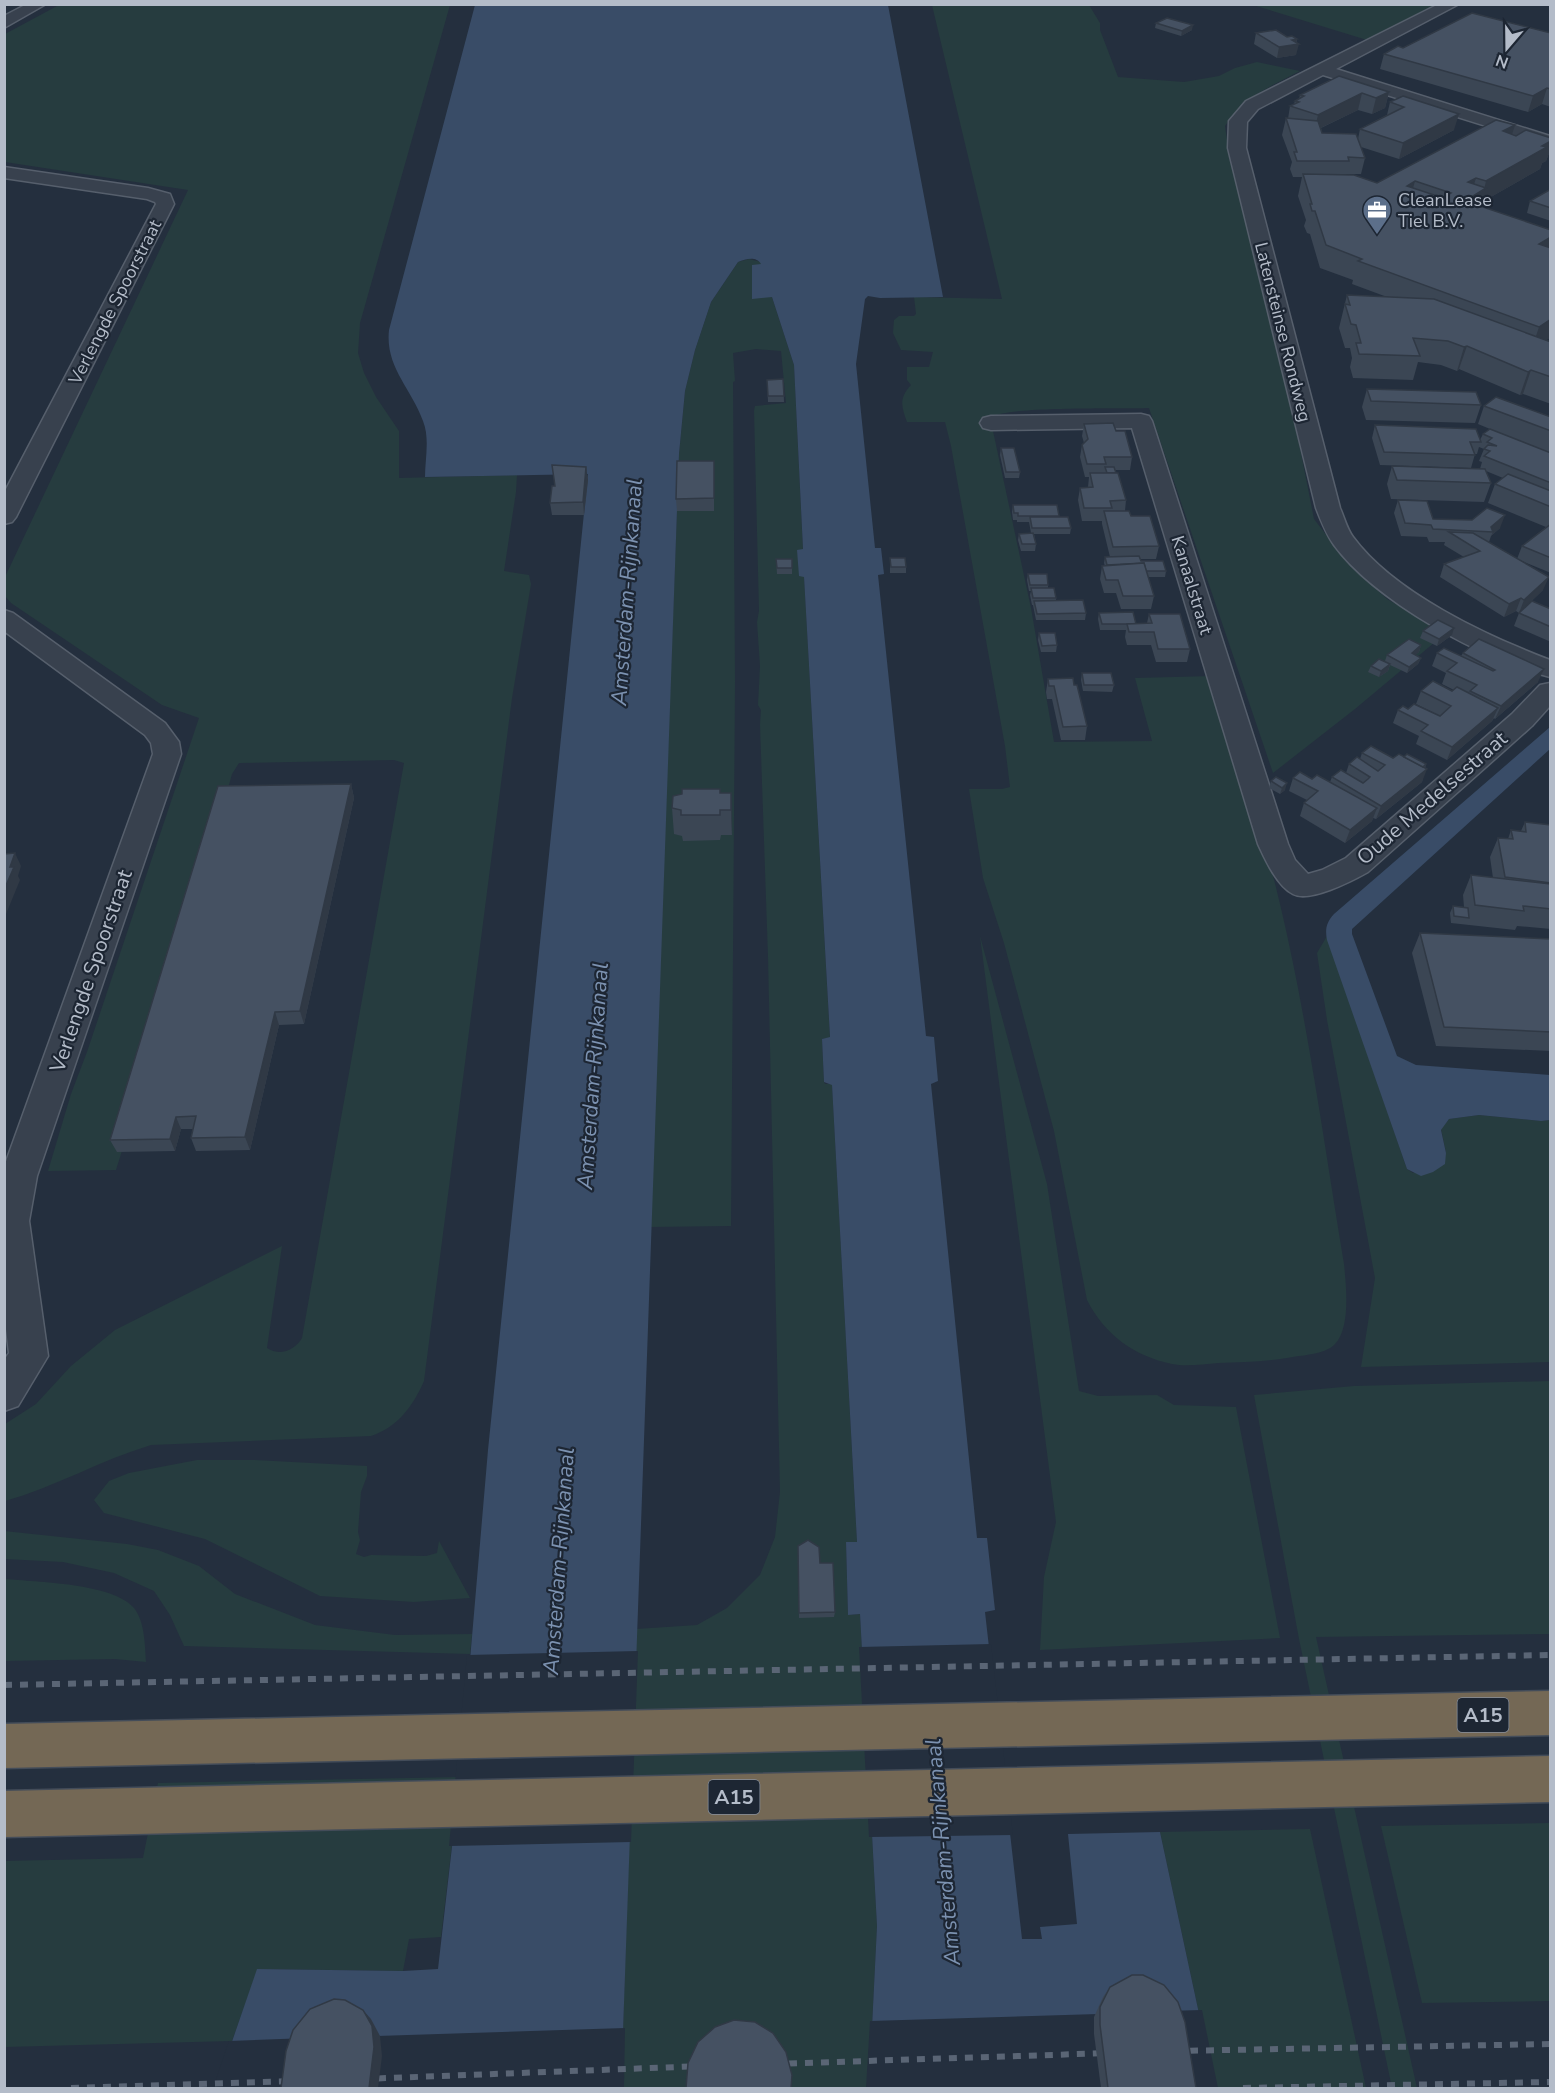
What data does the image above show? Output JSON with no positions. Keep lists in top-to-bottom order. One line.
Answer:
{"streets":{"highway":["A15"],"street":["Verlengde Spoorstraat","Latensteinse Rondweg","Kanaalstraat","Oude Medelsestraat"]},"crossings":[["Kanaalstraat","Oude Medelsestraat"]],"water":["Amsterdam-Rijnkanaal"],"places":{"office":["CleanLease Tiel B.V."]},"north":"bottom"}
